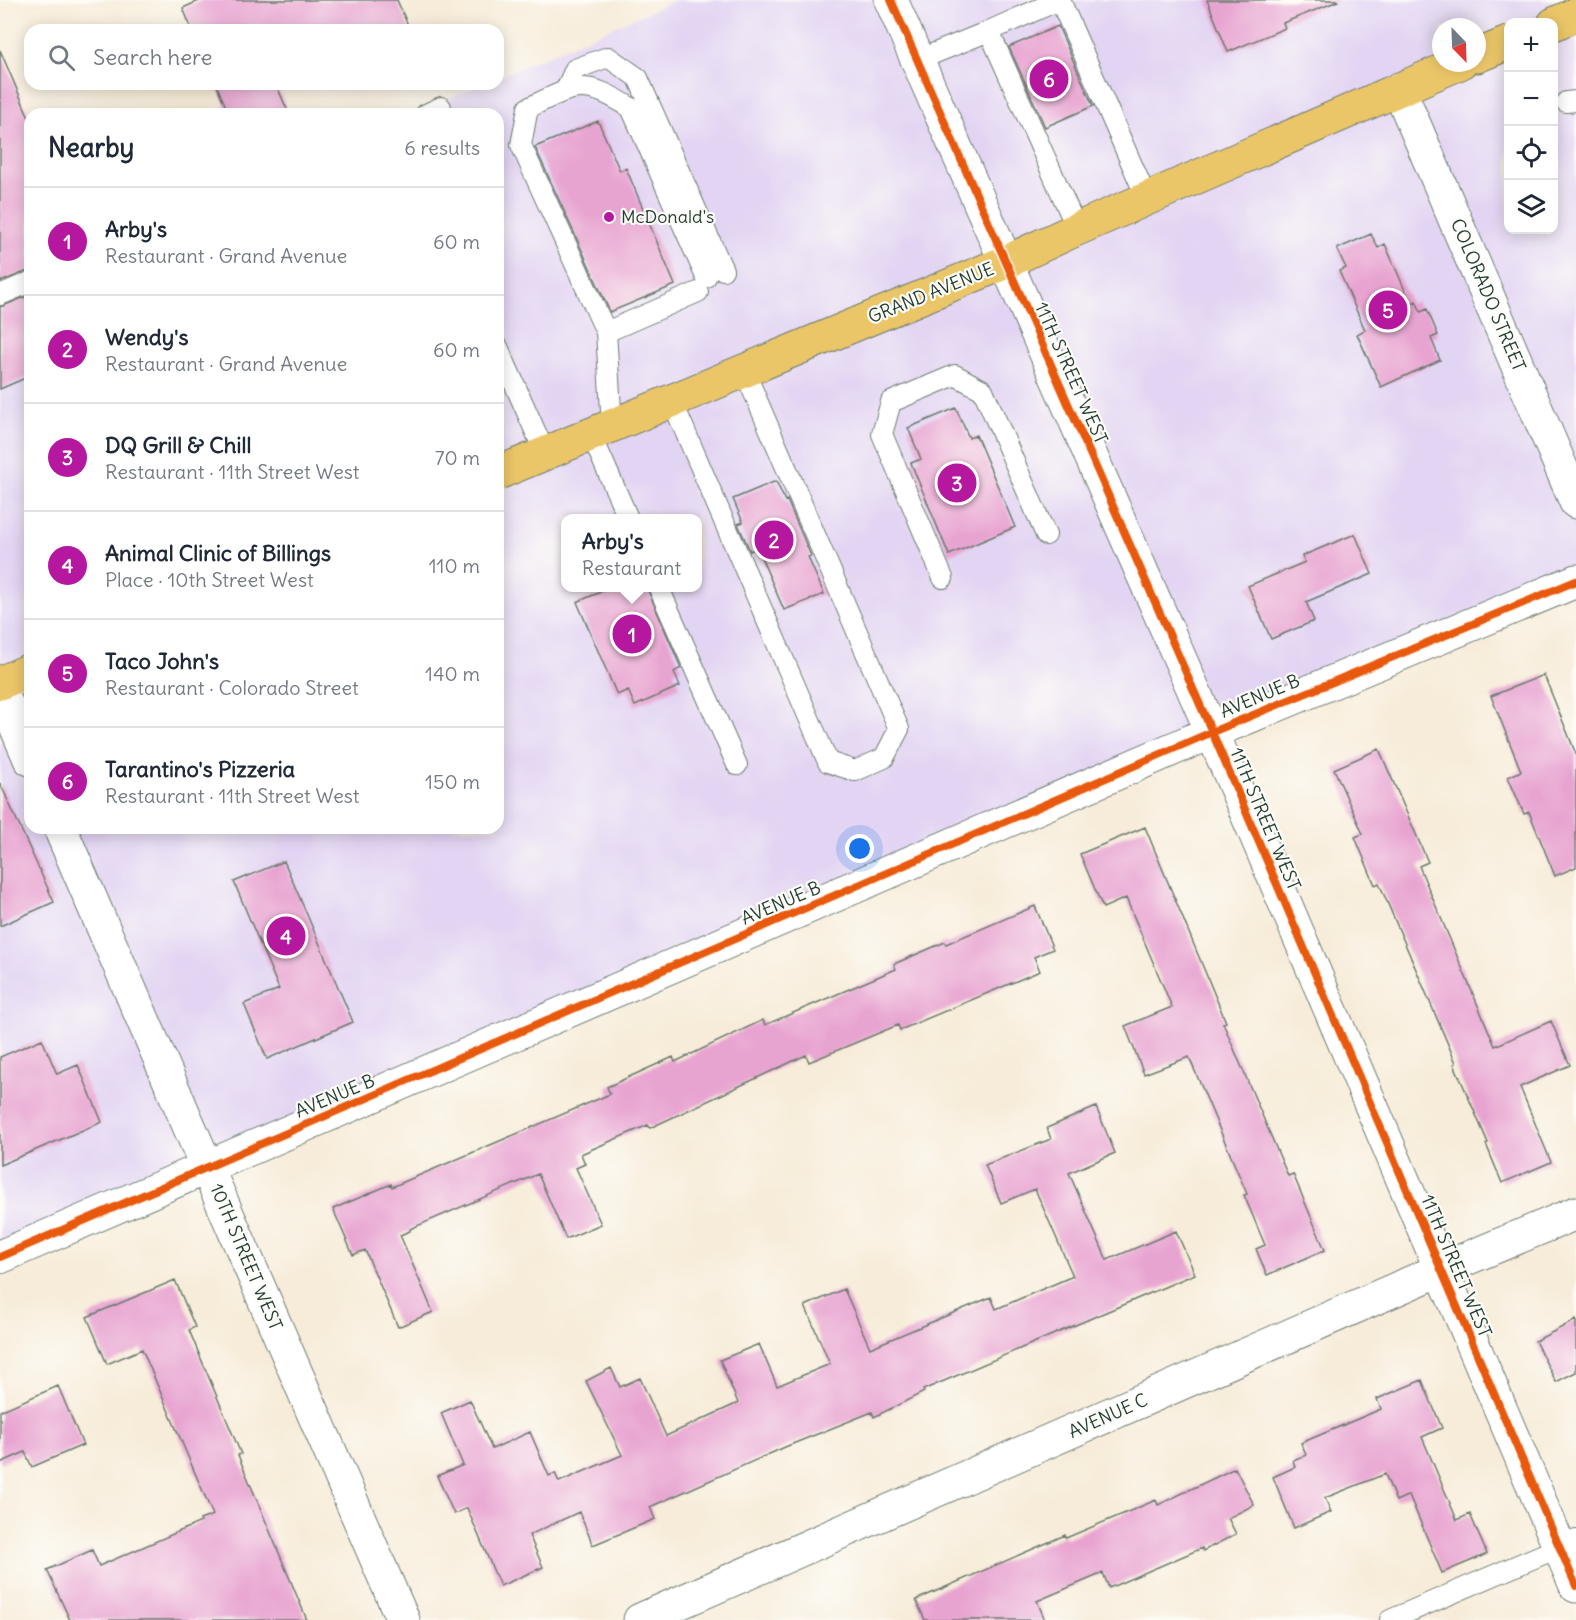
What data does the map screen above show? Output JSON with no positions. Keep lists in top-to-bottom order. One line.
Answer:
{"streets":{"main road":["GRAND AVENUE"],"street":["COLORADO STREET","11TH STREET WEST","AVENUE B","10TH STREET WEST","AVENUE C"]},"crossings":[["GRAND AVENUE","COLORADO STREET"],["GRAND AVENUE","11TH STREET WEST"],["11TH STREET WEST","AVENUE B"],["11TH STREET WEST","AVENUE C"],["AVENUE B","10TH STREET WEST"]],"places":["McDonald's"],"north":"bottom right","page":{"map_buttons":["+","−"],"search":"Search here","pins":["6","5","3","2","1","4"],"heading":["Nearby","6 results"],"list":[{"mark":"1","name":"Arby's","note":"Restaurant · Grand Avenue","value":"60 m"},{"mark":"2","name":"Wendy's","note":"Restaurant · Grand Avenue","value":"60 m"},{"mark":"3","name":"DQ Grill & Chill","note":"Restaurant · 11th Street West","value":"70 m"},{"mark":"4","name":"Animal Clinic of Billings","note":"Place · 10th Street West","value":"110 m"},{"mark":"5","name":"Taco John's","note":"Restaurant · Colorado Street","value":"140 m"},{"mark":"6","name":"Tarantino's Pizzeria","note":"Restaurant · 11th Street West","value":"150 m"}],"popup":["Arby's","Restaurant"]}}
